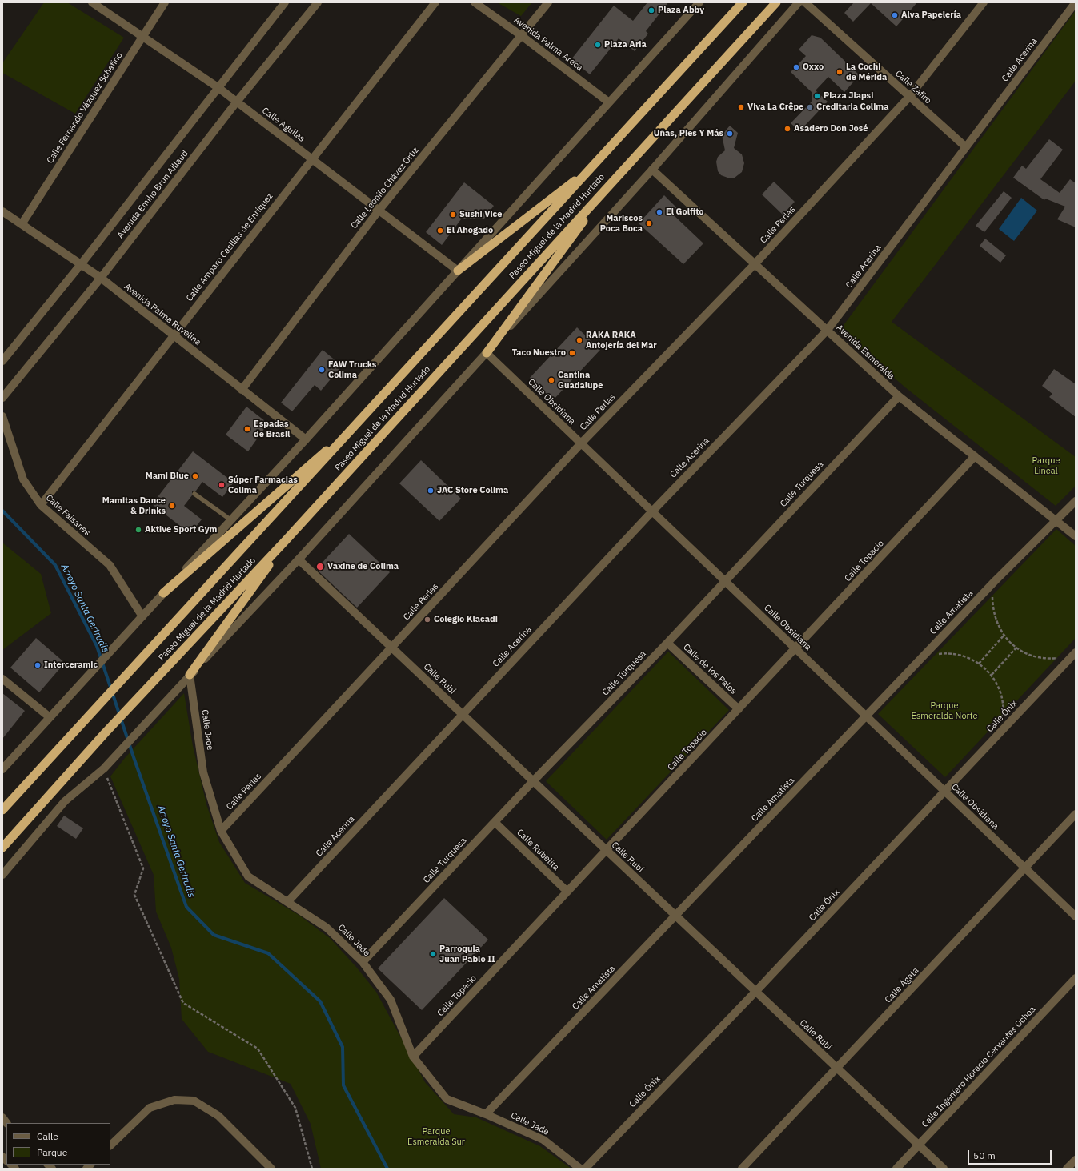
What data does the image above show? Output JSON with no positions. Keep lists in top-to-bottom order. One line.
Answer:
{"streets":{"highway":["Paseo Miguel de la Madrid Hurtado"],"street":["Avenida Palma Areca","Calle Acerina","Calle Zafiro","Calle Fernando Vázquez Schafino","Calle Aguilas","Calle Leonilo Chávez Ortiz","Avenida Emilio Brun Aillaud","Calle Perlas","Calle Amparo Casillas de Enríquez","Avenida Palma Ruvelina","Avenida Esmeralda","Calle Obsidiana","Calle Turquesa","Calle Faisanes","Calle Topacio","Calle Amatista","Calle de los Palos","Calle Rubí","Calle Ónix","Calle Jade","Calle Rubelita","Calle Ágata","Calle Ingeniero Horacio Cervantes Ochoa"]},"crossings":[["Avenida Palma Areca","Calle Leonilo Chávez Ortiz"],["Calle Acerina","Calle Zafiro"],["Calle Acerina","Avenida Esmeralda"],["Calle Acerina","Calle Obsidiana"],["Calle Acerina","Calle Rubí"],["Calle Acerina","Calle Jade"],["Calle Zafiro","Calle Perlas"],["Calle Fernando Vázquez Schafino","Calle Aguilas"],["Calle Fernando Vázquez Schafino","Avenida Palma Ruvelina"],["Calle Aguilas","Calle Leonilo Chávez Ortiz"],["Calle Aguilas","Avenida Emilio Brun Aillaud"],["Calle Aguilas","Calle Amparo Casillas de Enríquez"],["Calle Leonilo Chávez Ortiz","Avenida Palma Ruvelina"],["Avenida Emilio Brun Aillaud","Avenida Palma Ruvelina"],["Calle Perlas","Avenida Esmeralda"],["Calle Perlas","Calle Obsidiana"],["Calle Perlas","Calle Rubí"],["Calle Perlas","Calle Jade"],["Calle Amparo Casillas de Enríquez","Avenida Palma Ruvelina"],["Calle Amparo Casillas de Enríquez","Calle Faisanes"],["Avenida Esmeralda","Calle Turquesa"],["Avenida Esmeralda","Calle Topacio"],["Avenida Esmeralda","Calle Amatista"],["Calle Obsidiana","Calle Turquesa"],["Calle Obsidiana","Calle Topacio"],["Calle Obsidiana","Calle Amatista"],["Calle Obsidiana","Calle Ónix"],["Calle Obsidiana","Calle Ágata"],["Calle Turquesa","Calle de los Palos"],["Calle Turquesa","Calle Rubí"],["Calle Turquesa","Calle Jade"],["Calle Turquesa","Calle Rubelita"],["Calle Topacio","Calle de los Palos"],["Calle Topacio","Calle Rubí"],["Calle Topacio","Calle Jade"],["Calle Topacio","Calle Rubelita"],["Calle Amatista","Calle Rubí"],["Calle Amatista","Calle Jade"],["Calle Rubí","Calle Ónix"],["Calle Rubí","Calle Ágata"],["Calle Rubí","Calle Ingeniero Horacio Cervantes Ochoa"]],"water":["Arroyo Santa Gertrudis"],"parks":["Parque Lineal","Parque Esmeralda Norte","Parque Esmeralda Sur"],"places":["Plaza Abby","Alva Papelería","Plaza Aria","Oxxo","La Cochi de Mérida","Plaza Jiapsi","Viva La Crêpe","Creditaria Colima","Asadero Don José","Uñas, Pies Y Más","El Golfito","Sushi Vice","Mariscos Poca Boca","El Ahogado","RAKA RAKA Antojería del Mar","Taco Nuestro","FAW Trucks Colima","Cantina Guadalupe","Espadas de Brasil","Mami Blue","Súper Farmacias Colima","JAC Store Colima","Mamitas Dance & Drinks","Aktive Sport Gym","Vaxine de Colima","Colegio Klacadi","Interceramic","Parroquia Juan Pablo II"],"legend":["Calle","Parque"],"scale_bar":"50 m"}
